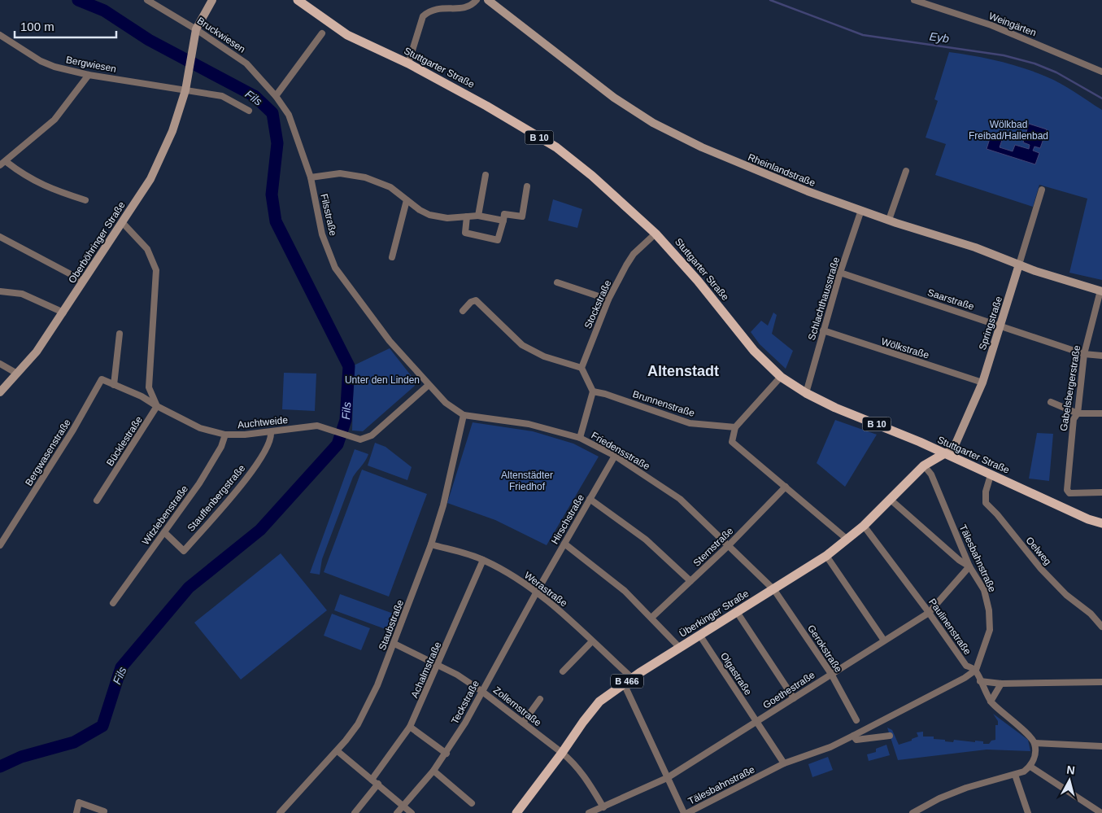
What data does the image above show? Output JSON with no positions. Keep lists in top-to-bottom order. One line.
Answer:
{"streets":{"main road":["Stuttgarter Straße","B 10","Rheinlandstraße","Oberböhringer Straße","Springstraße","Überkinger Straße","B 466"],"street":["Weingärten","Bruckwiesen","Bergwiesen","Filsstraße","Schlachthausstraße","Saarstraße","Stockstraße","Wölkstraße","Gabelsbergerstraße","Brunnenstraße","Auchtweide","Bücklestraße","Friedensstraße","Bergwasenstraße","Stauffenbergstraße","Witzlebenstraße","Hirschstraße","Sternstraße","Oelweg","Tälesbahnstraße","Werastraße","Staubstraße","Paulinenstraße","Gerokstraße","Achalmstraße","Olgastraße","Goethestraße","Teckstraße","Zollernstraße"]},"crossings":[["Bruckwiesen","Filsstraße"],["Bruckwiesen","Oberböhringer Straße"],["Bergwiesen","Oberböhringer Straße"],["Stuttgarter Straße","Schlachthausstraße"],["Stuttgarter Straße","Stockstraße"],["Stuttgarter Straße","Springstraße"],["Stuttgarter Straße","Oelweg"],["Stuttgarter Straße","Überkinger Straße"],["Rheinlandstraße","Schlachthausstraße"],["Rheinlandstraße","Springstraße"],["Rheinlandstraße","Gabelsbergerstraße"],["Filsstraße","Auchtweide"],["Filsstraße","Friedensstraße"],["Schlachthausstraße","Saarstraße"],["Schlachthausstraße","Wölkstraße"],["Saarstraße","Springstraße"],["Saarstraße","Gabelsbergerstraße"],["Springstraße","Wölkstraße"],["Springstraße","Überkinger Straße"],["Auchtweide","Bücklestraße"],["Auchtweide","Friedensstraße"],["Auchtweide","Bergwasenstraße"],["Auchtweide","Stauffenbergstraße"],["Auchtweide","Witzlebenstraße"],["Bücklestraße","Bergwasenstraße"],["Friedensstraße","Hirschstraße"],["Friedensstraße","Sternstraße"],["Friedensstraße","Überkinger Straße"],["Friedensstraße","Staubstraße"],["Friedensstraße","Gerokstraße"],["Stauffenbergstraße","Witzlebenstraße"],["Hirschstraße","Werastraße"],["Hirschstraße","Teckstraße"],["Tälesbahnstraße","Werastraße"],["Tälesbahnstraße","Überkinger Straße"],["Tälesbahnstraße","Paulinenstraße"],["Tälesbahnstraße","Olgastraße"],["Tälesbahnstraße","Goethestraße"],["Werastraße","Überkinger Straße"],["Werastraße","Staubstraße"],["Werastraße","Achalmstraße"],["Werastraße","Goethestraße"],["Werastraße","Teckstraße"],["Überkinger Straße","Paulinenstraße"],["Überkinger Straße","Gerokstraße"],["Überkinger Straße","Olgastraße"],["Überkinger Straße","Zollernstraße"],["Staubstraße","Zollernstraße"],["Paulinenstraße","Goethestraße"],["Gerokstraße","Goethestraße"],["Achalmstraße","Zollernstraße"],["Olgastraße","Goethestraße"],["Goethestraße","Zollernstraße"],["Teckstraße","Zollernstraße"]],"districts":["Altenstadt"],"water":["Eyb","Fils"],"parks":["Wölkbad Freibad/Hallenbad","Unter den Linden","Altenstädter Friedhof"],"scale_bar":"100 m","north":"top"}
